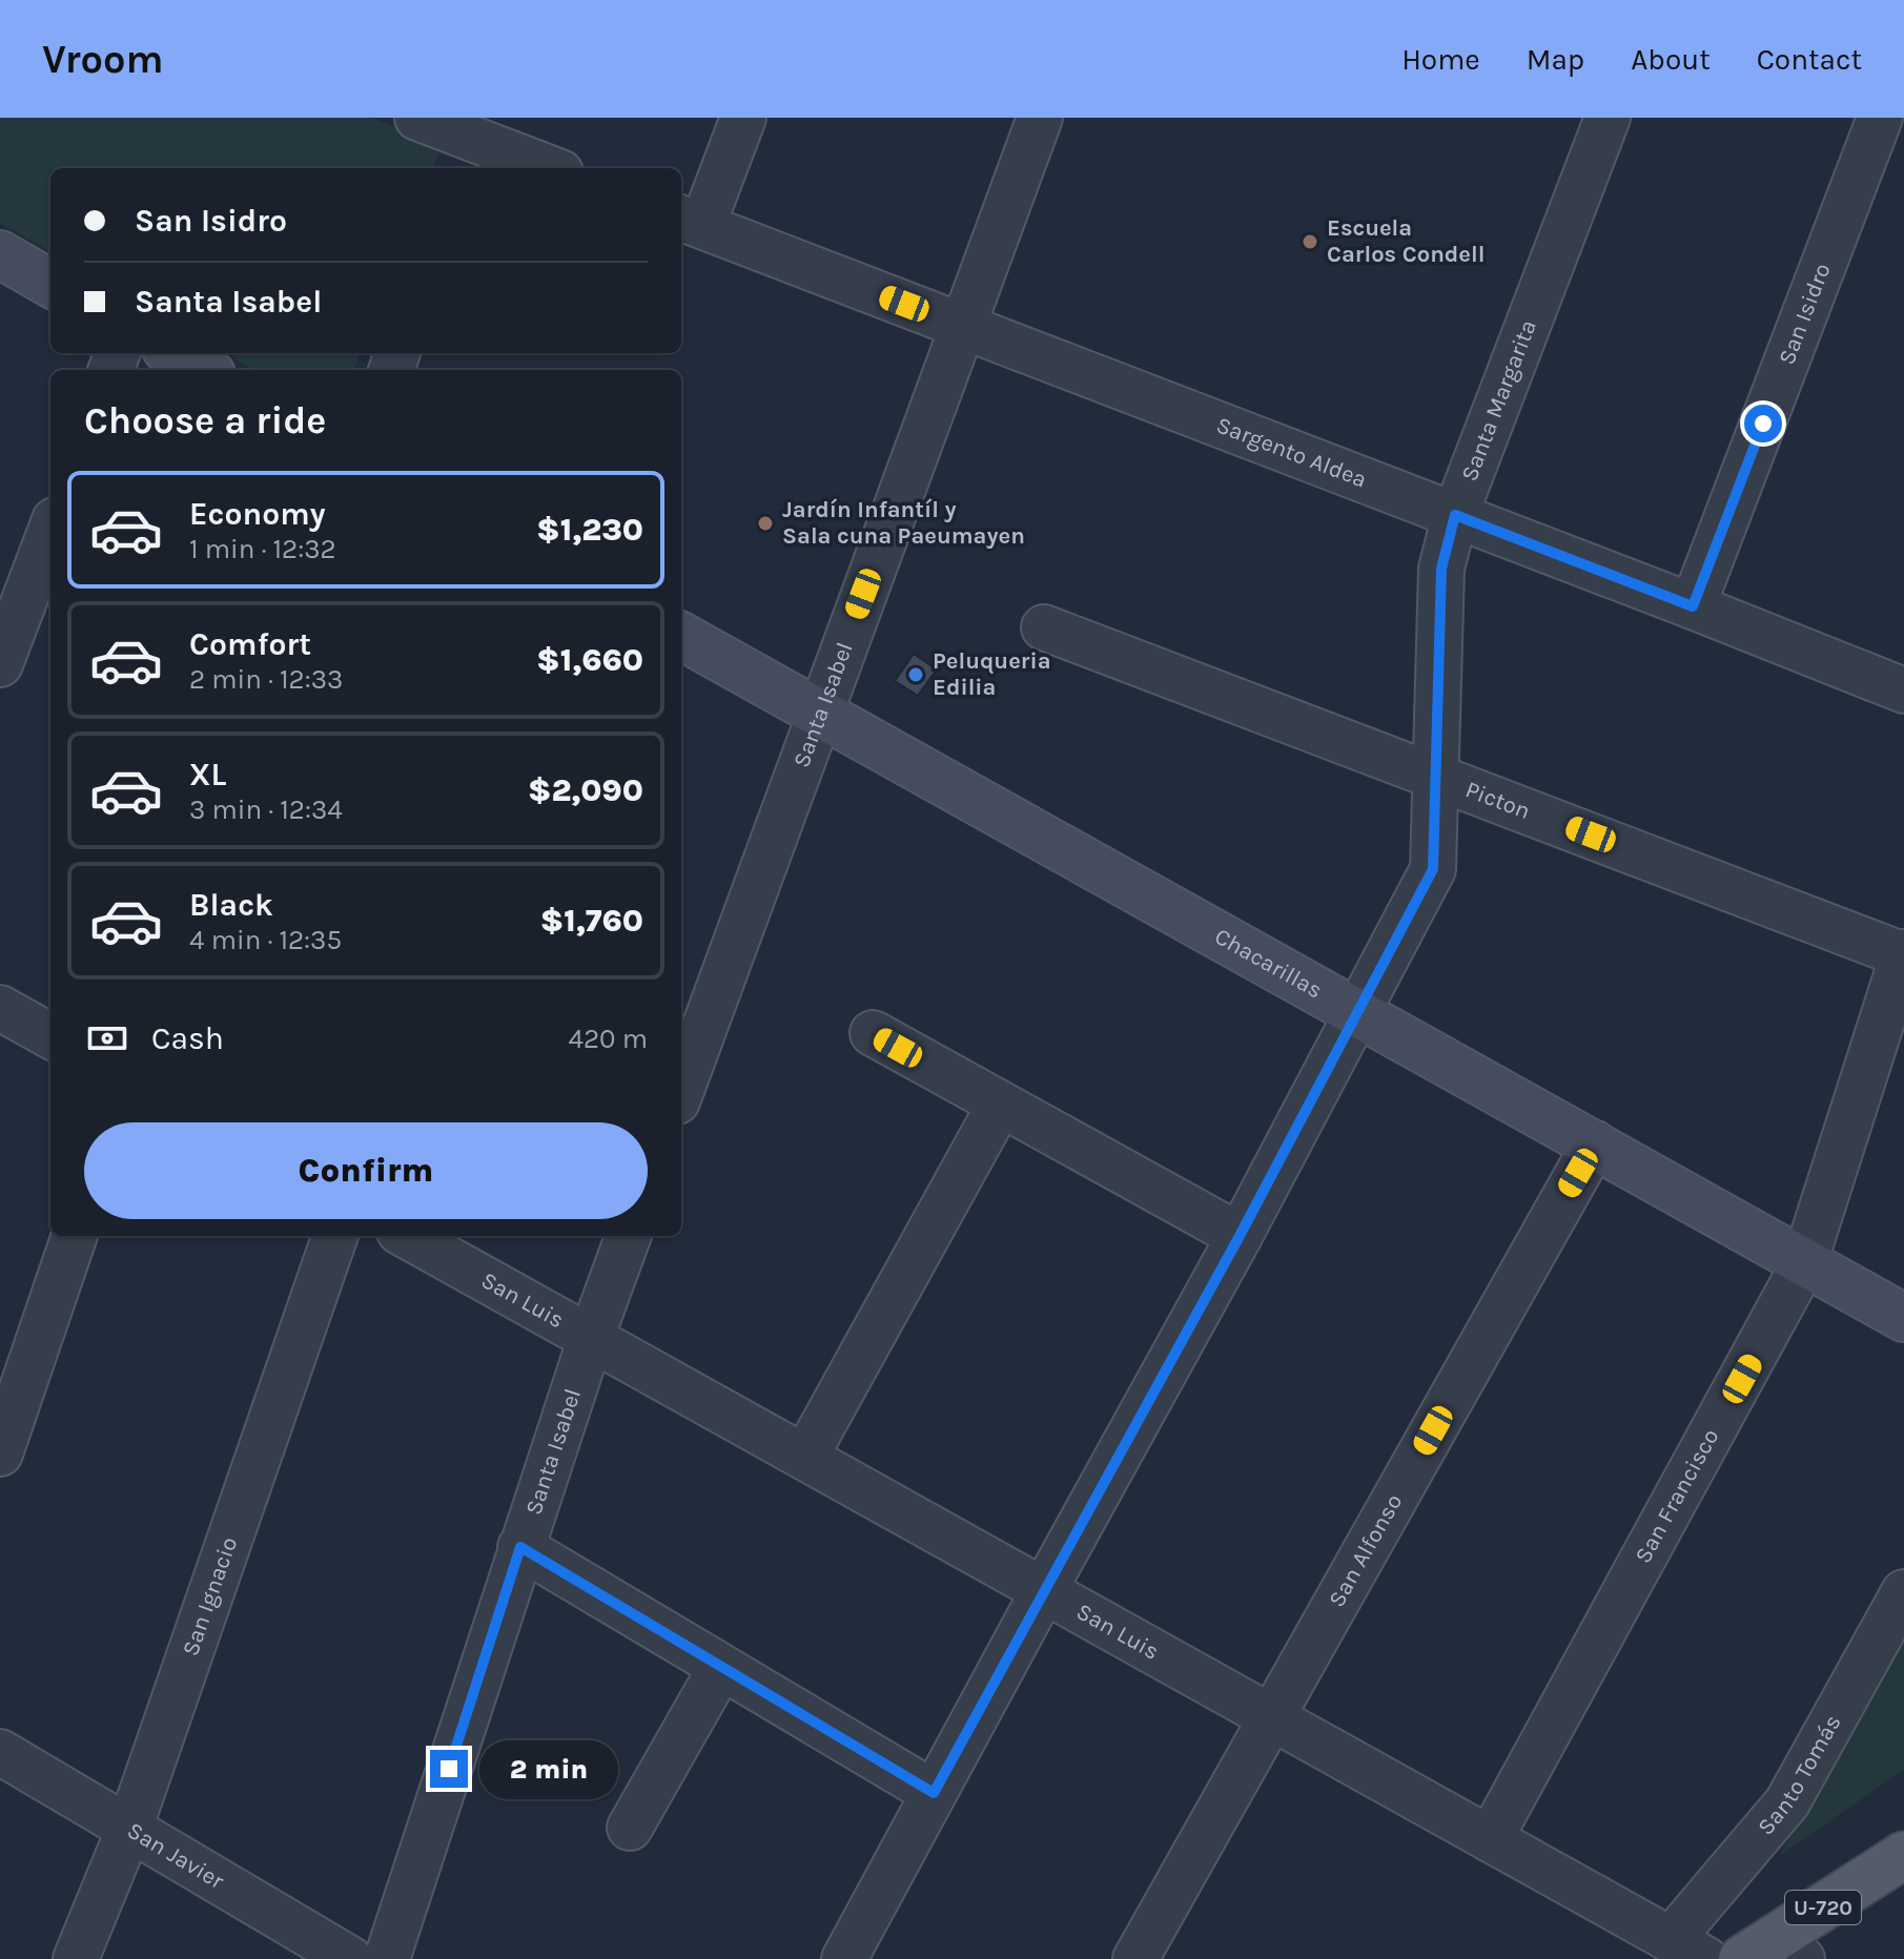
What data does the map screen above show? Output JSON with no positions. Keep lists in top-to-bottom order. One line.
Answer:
{"streets":{"main road":["U-720"],"street":["San Isidro","Santa Margarita","Sargento Aldea","Santa Isabel","Picton","Chacarillas","San Luis","San Francisco","San Alfonso","San Ignacio","Santo Tomás","San Javier"]},"crossings":[["San Isidro","Sargento Aldea"],["Santa Margarita","Sargento Aldea"],["Santa Margarita","Picton"],["Santa Margarita","Chacarillas"],["Santa Margarita","San Luis"],["Sargento Aldea","Santa Isabel"],["Santa Isabel","Chacarillas"],["Santa Isabel","San Luis"],["Picton","San Francisco"],["Chacarillas","San Francisco"],["Chacarillas","San Alfonso"],["San Luis","San Francisco"],["San Luis","San Alfonso"],["San Luis","Santo Tomás"],["San Ignacio","San Javier"]],"places":["Escuela Carlos Condell","Jardín Infantíl y Sala cuna Paeumayen","Peluqueria Edilia"],"page":{"header":"Vroom","nav":["Home","Map","About","Contact"],"banner":["San Isidro","Santa Isabel"],"heading":"Choose a ride","list":[{"name":"Economy","note":"1 min · 12:32","value":"$1,230"},{"name":"Comfort","note":"2 min · 12:33","value":"$1,660"},{"name":"XL","note":"3 min · 12:34","value":"$2,090"},{"name":"Black","note":"4 min · 12:35","value":"$1,760"}],"pay":["Cash","420 m"],"buttons":"Confirm","bubble":"2 min"}}
